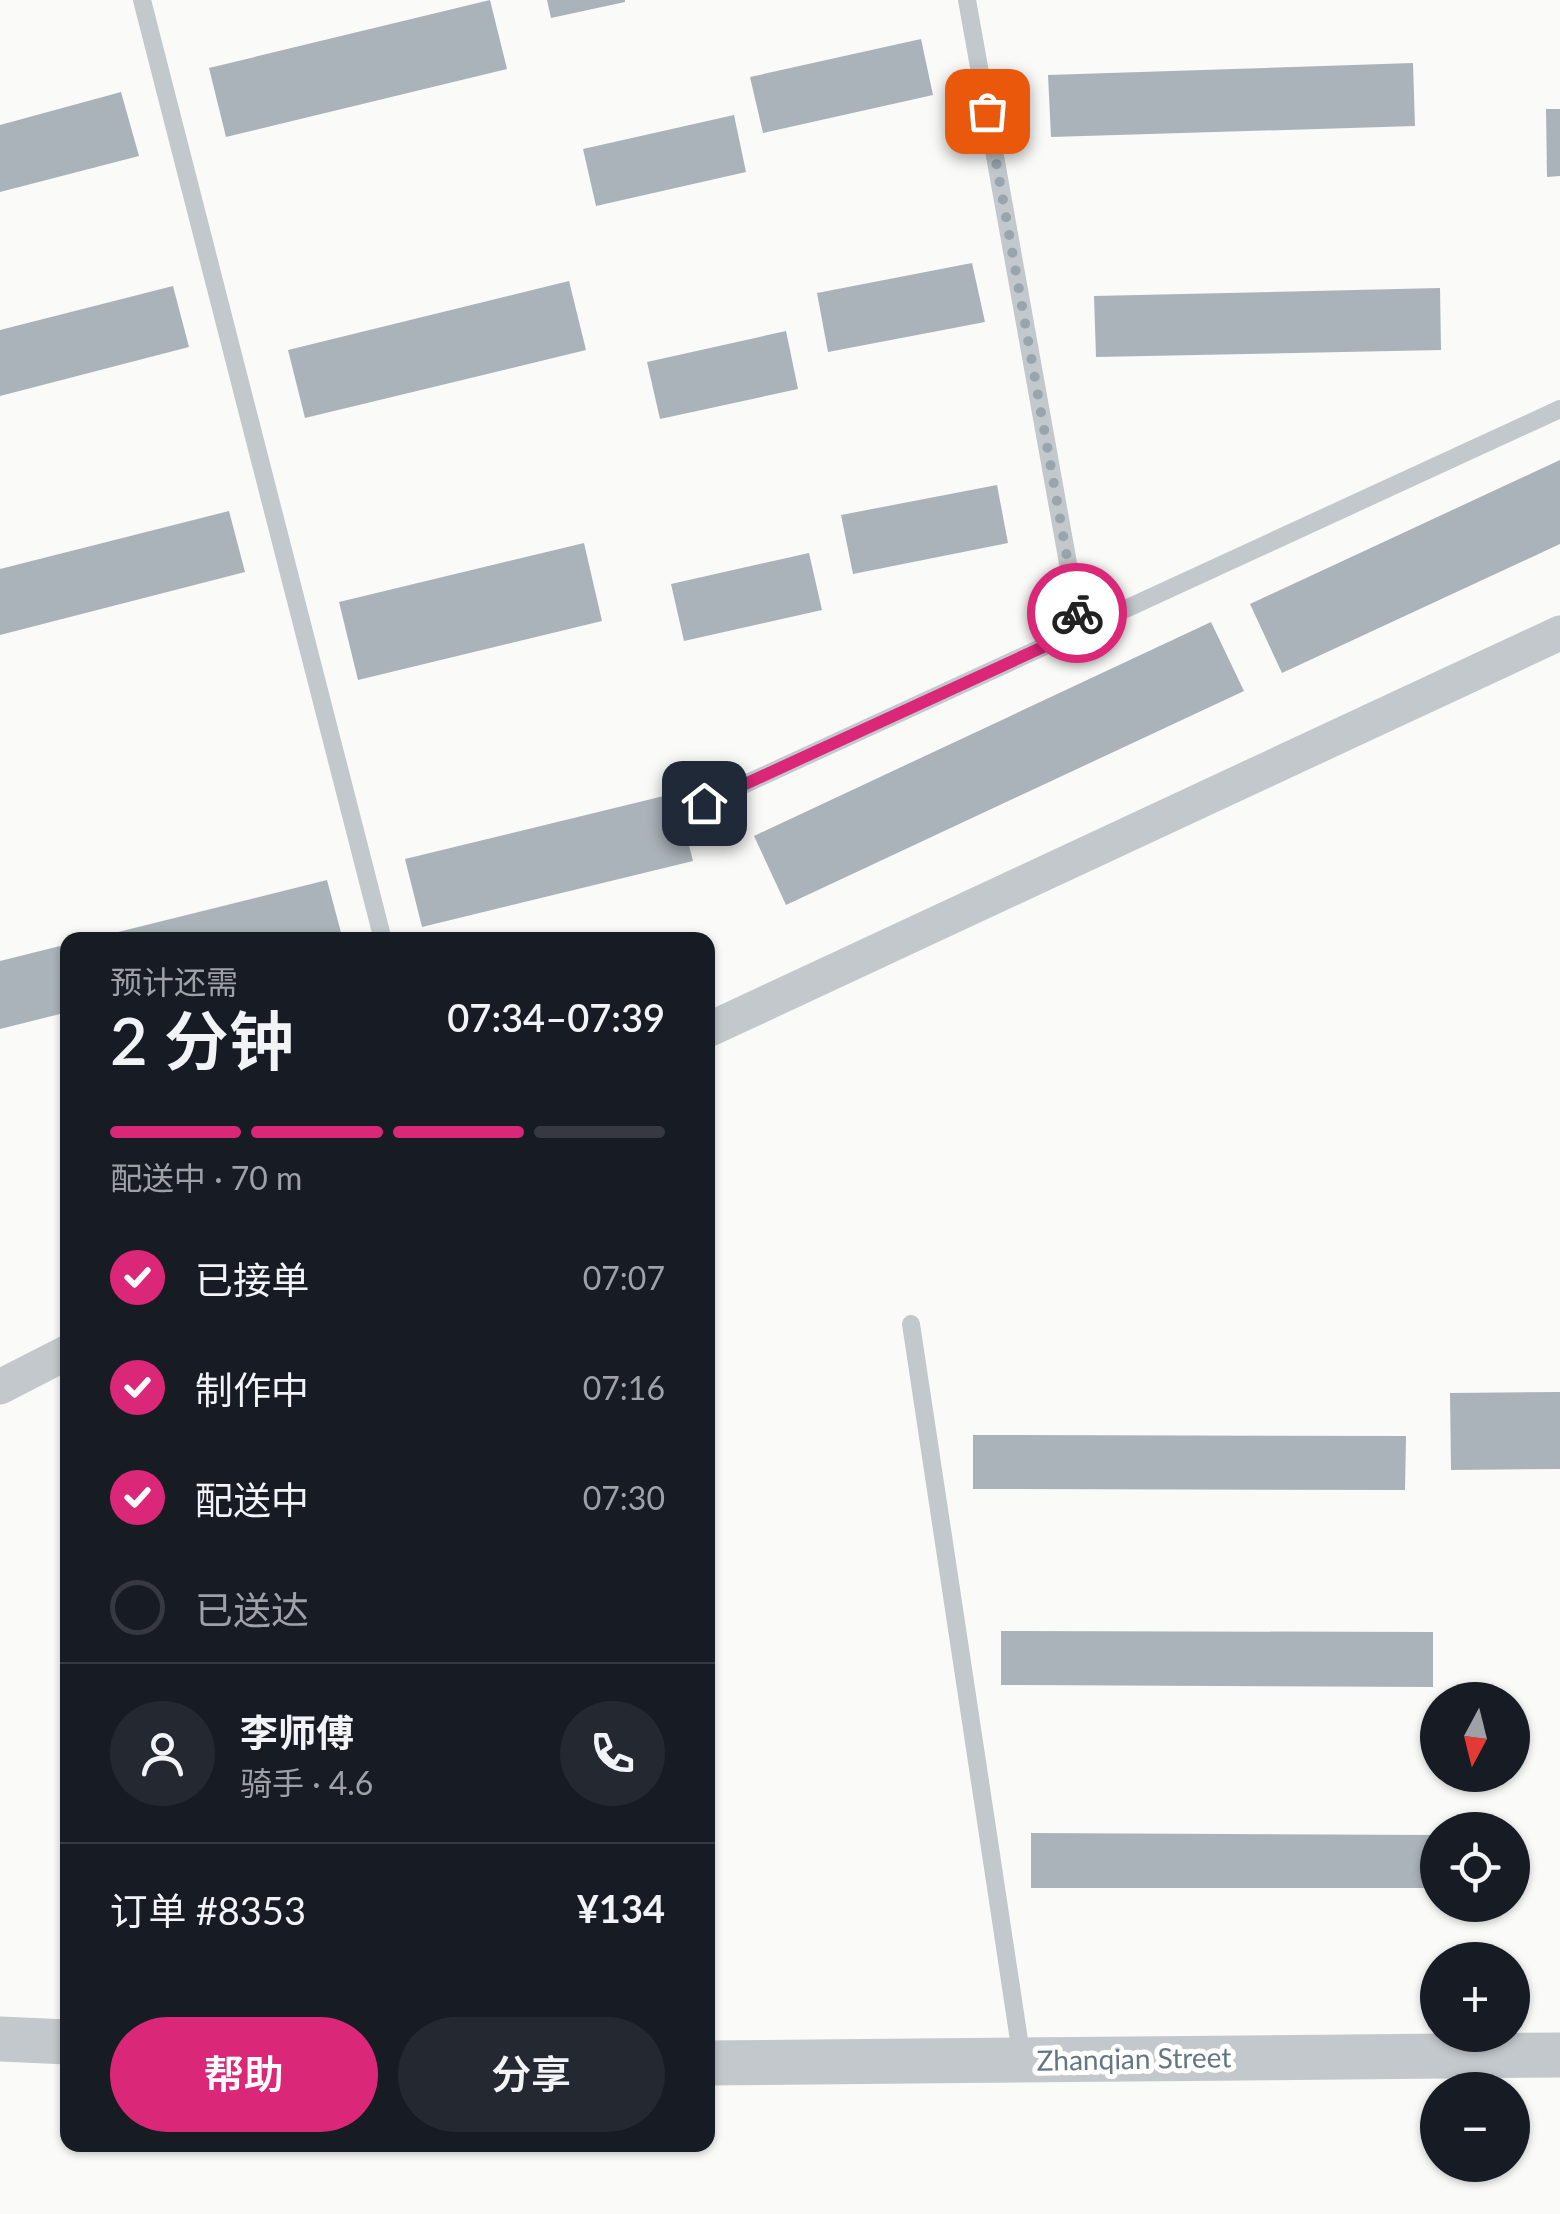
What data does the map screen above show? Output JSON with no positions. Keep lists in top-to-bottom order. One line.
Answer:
{"streets":{"street":["Zhanqian Street"]},"north":"bottom","page":{"heading":["2 分钟","预计还需","07:34–07:39"],"panel":["李师傅","骑手 · 4.6","订单 #8353","¥134"],"bar":"配送中 · 70 m","list":[["已接单","07:07"],["制作中","07:16"],["配送中","07:30"],"已送达"],"map_buttons":["+","−"],"buttons":["帮助","分享"]}}
